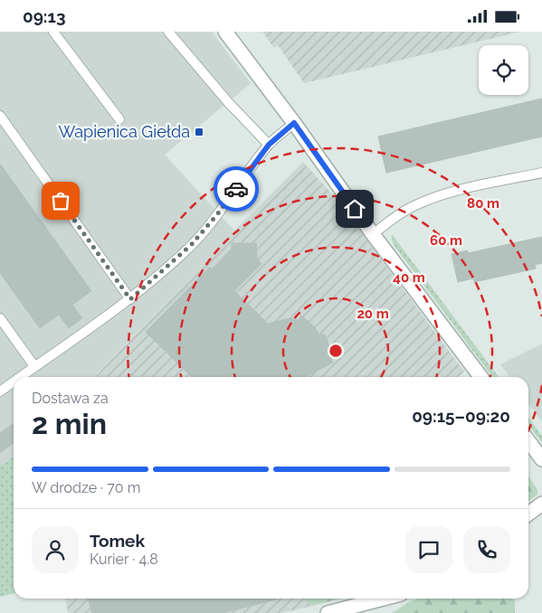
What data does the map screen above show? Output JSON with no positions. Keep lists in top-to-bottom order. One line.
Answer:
{"places":{"transit":["Wapienica Giełda"]},"page":{"status":"09:13","heading":["2 min","Dostawa za","09:15–09:20"],"panel":["Tomek","Kurier · 4.8"],"bar":"W drodze · 70 m"},"rings":["80 m","60 m","40 m","20 m"]}
